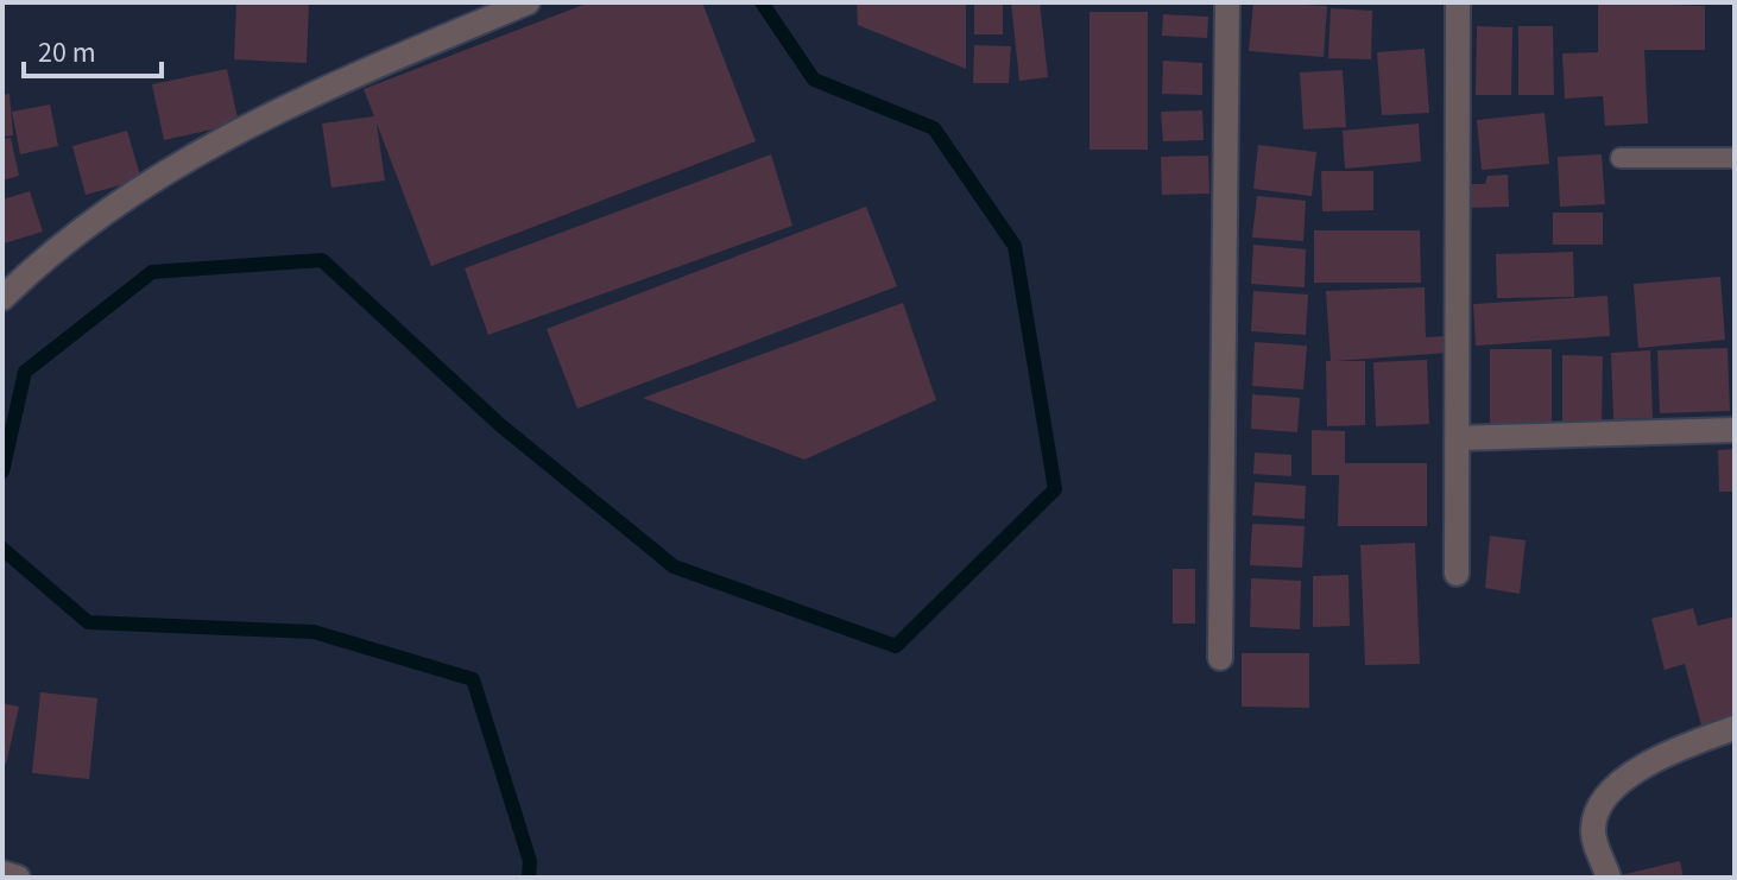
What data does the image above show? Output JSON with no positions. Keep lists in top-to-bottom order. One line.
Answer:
{"scale_bar":"20 m"}
